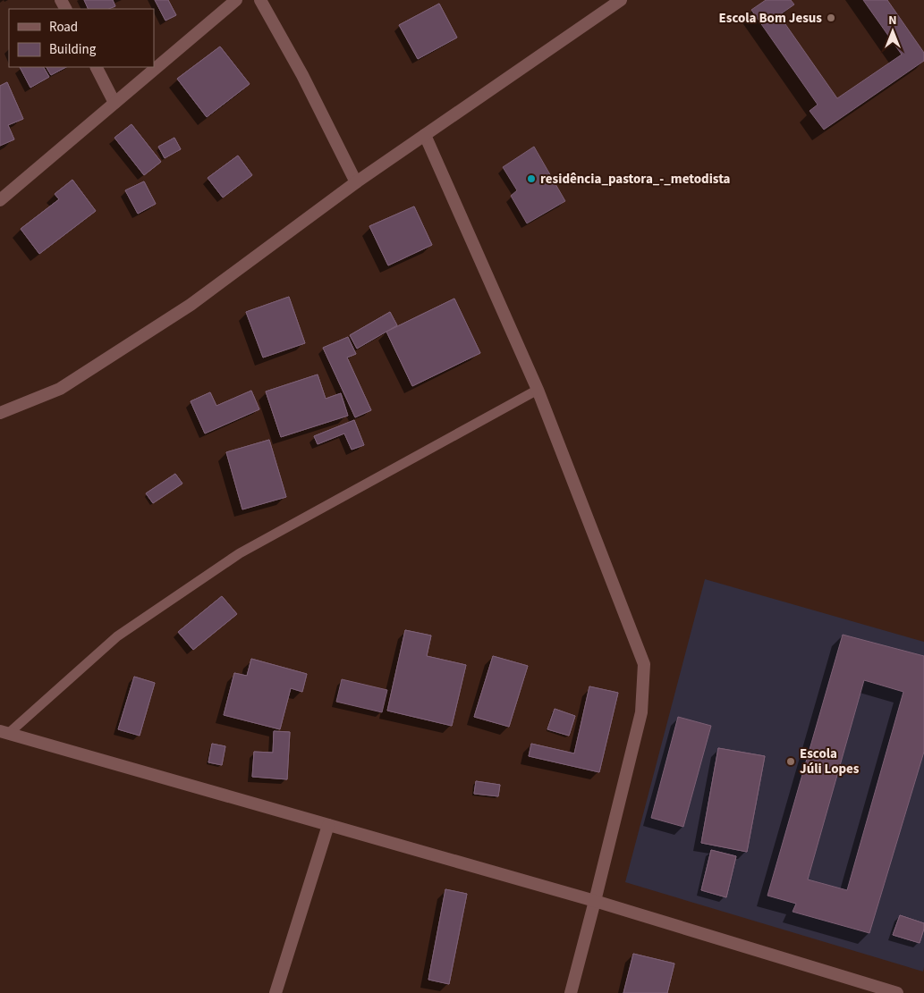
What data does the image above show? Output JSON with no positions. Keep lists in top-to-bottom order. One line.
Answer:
{"places":["Escola Bom Jesus","residência_pastora_-_metodista","Escola Júli Lopes"],"legend":["Road","Building"],"north":"top"}
